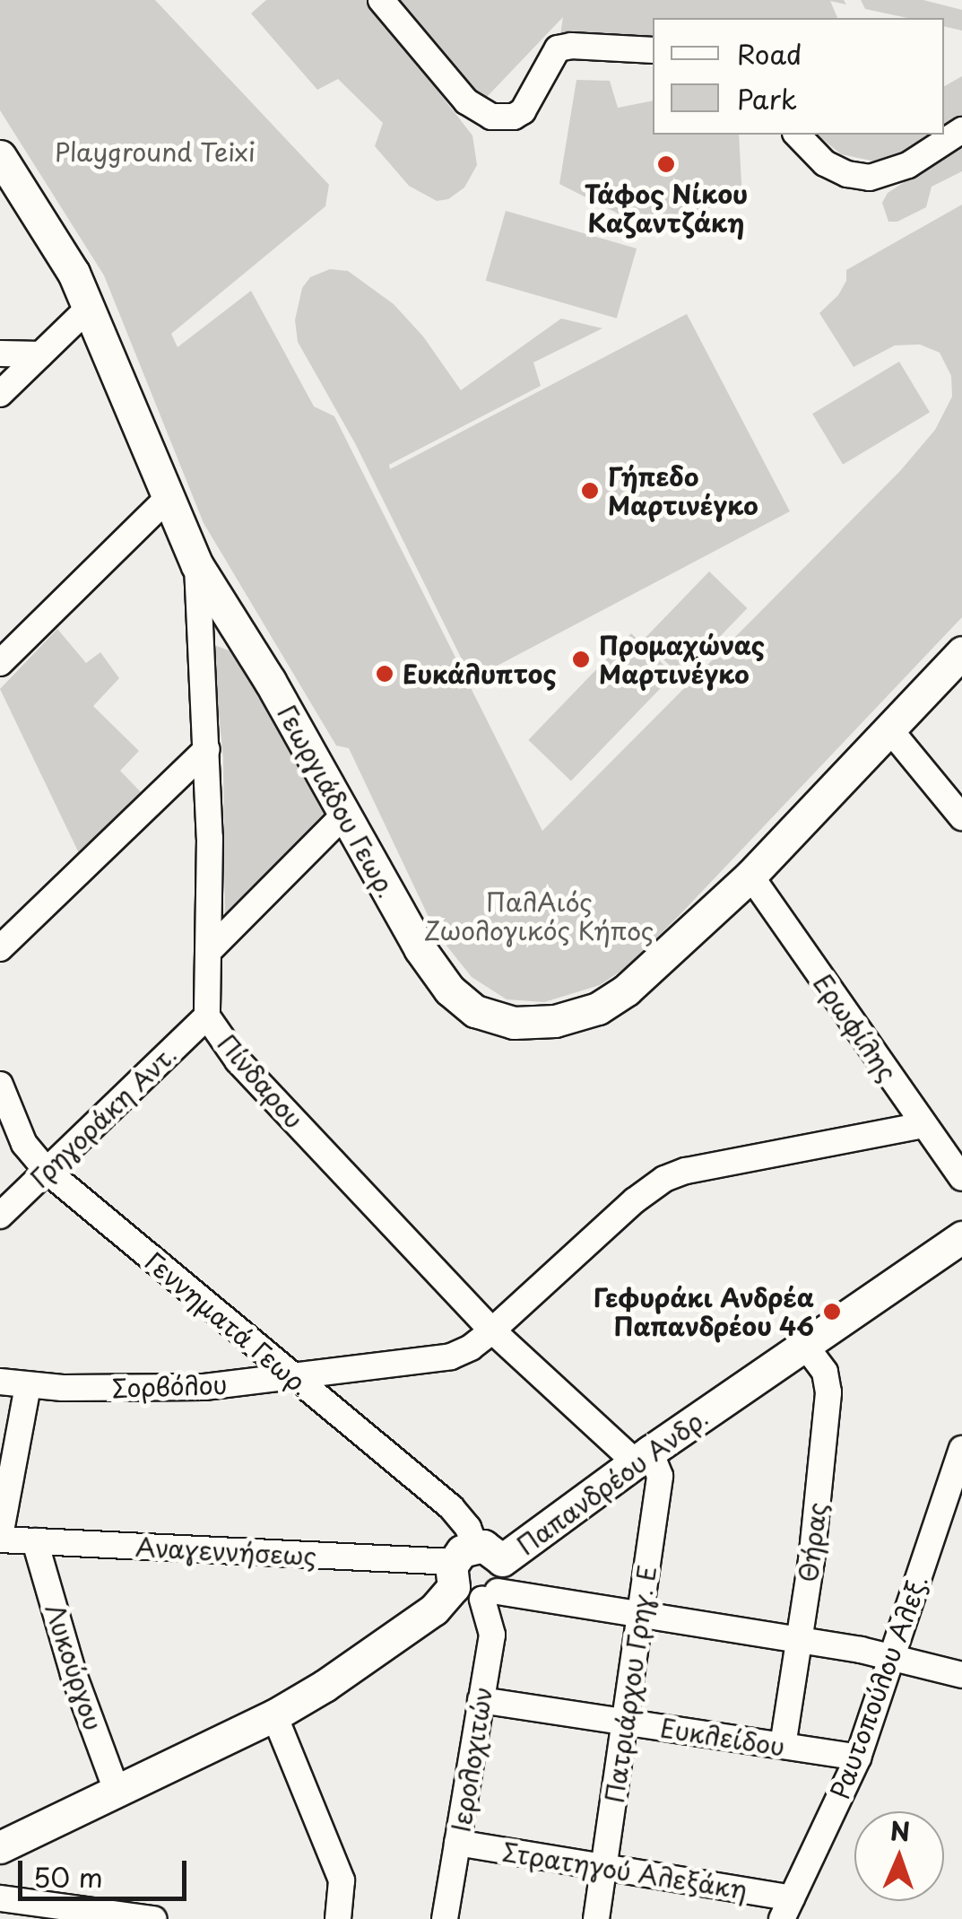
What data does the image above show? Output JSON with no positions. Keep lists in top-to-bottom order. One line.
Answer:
{"streets":{"street":["Γεωργιάδου Γεωρ.","Ερωφίλης","Πίνδαρου","Γρηγοράκη Αντ.","Γεννηματά Γεωρ.","Σορβόλου","Παπανδρέου Ανδρ.","Θήρας","Αναγεννήσεως","Λυκούργου","Πατριάρχου Γρηγ. Ε","Ραυτοπούλου Αλεξ.","Ευκλείδου","Ιερολοχιτών","Στρατηγού Αλεξάκη"]},"crossings":[["Γεωργιάδου Γεωρ.","Ερωφίλης"],["Γεωργιάδου Γεωρ.","Πίνδαρου"],["Ερωφίλης","Σορβόλου"],["Πίνδαρου","Γρηγοράκη Αντ."],["Πίνδαρου","Σορβόλου"],["Πίνδαρου","Παπανδρέου Ανδρ."],["Πίνδαρου","Πατριάρχου Γρηγ. Ε"],["Γρηγοράκη Αντ.","Γεννηματά Γεωρ."],["Γεννηματά Γεωρ.","Σορβόλου"],["Γεννηματά Γεωρ.","Παπανδρέου Ανδρ."],["Γεννηματά Γεωρ.","Αναγεννήσεως"],["Γεννηματά Γεωρ.","Ιερολοχιτών"],["Παπανδρέου Ανδρ.","Θήρας"],["Παπανδρέου Ανδρ.","Αναγεννήσεως"],["Παπανδρέου Ανδρ.","Λυκούργου"],["Παπανδρέου Ανδρ.","Πατριάρχου Γρηγ. Ε"],["Παπανδρέου Ανδρ.","Ιερολοχιτών"],["Θήρας","Ευκλείδου"],["Αναγεννήσεως","Λυκούργου"],["Αναγεννήσεως","Ιερολοχιτών"],["Πατριάρχου Γρηγ. Ε","Ευκλείδου"],["Πατριάρχου Γρηγ. Ε","Στρατηγού Αλεξάκη"],["Ραυτοπούλου Αλεξ.","Ευκλείδου"],["Ραυτοπούλου Αλεξ.","Στρατηγού Αλεξάκη"],["Ευκλείδου","Ιερολοχιτών"],["Ιερολοχιτών","Στρατηγού Αλεξάκη"]],"parks":["Playground Teixi","ΠαλΑιός Ζωολογικός Κήπος"],"places":["Τάφος Νίκου Καζαντζάκη","Γήπεδο Μαρτινέγκο","Προμαχώνας Μαρτινέγκο","Ευκάλυπτος","Γεφυράκι Ανδρέα Παπανδρέου 46"],"legend":["Road","Park"],"scale_bar":"50 m","north":"top"}
